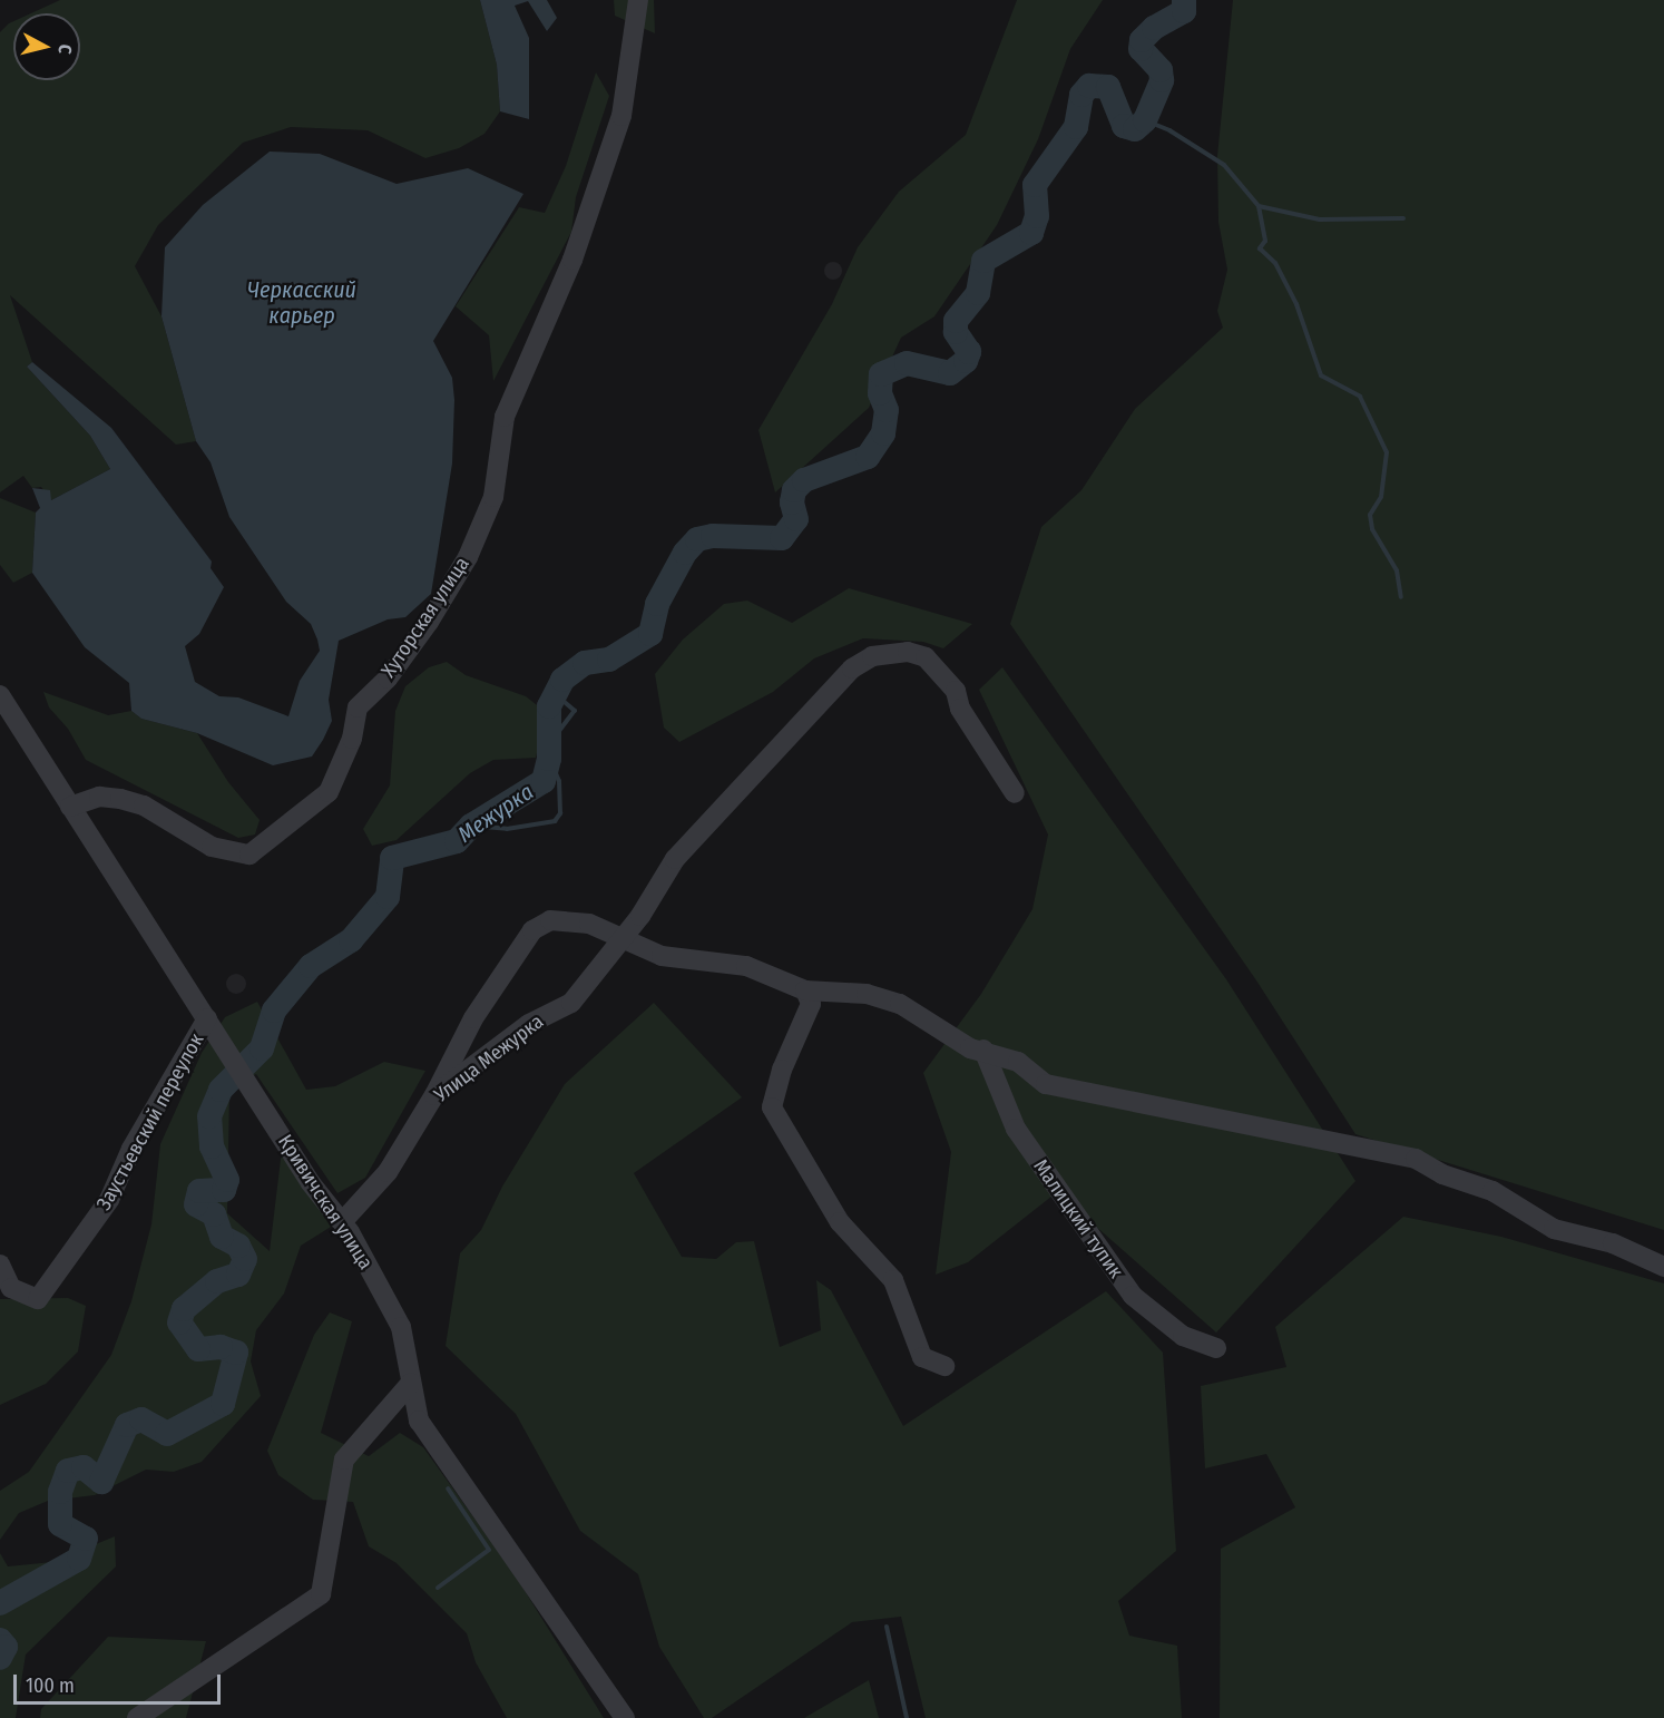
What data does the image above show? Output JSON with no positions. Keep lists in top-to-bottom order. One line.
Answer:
{"streets":{"street":["Хуторская улица","Улица Межурка","Заустьевский переулок","Кривичская улица","Малицкий тупик"]},"crossings":[["Хуторская улица","Кривичская улица"],["Улица Межурка","Кривичская улица"],["Заустьевский переулок","Кривичская улица"]],"water":["Черкасский карьер","Межурка"],"scale_bar":"100 m","north":"right"}
